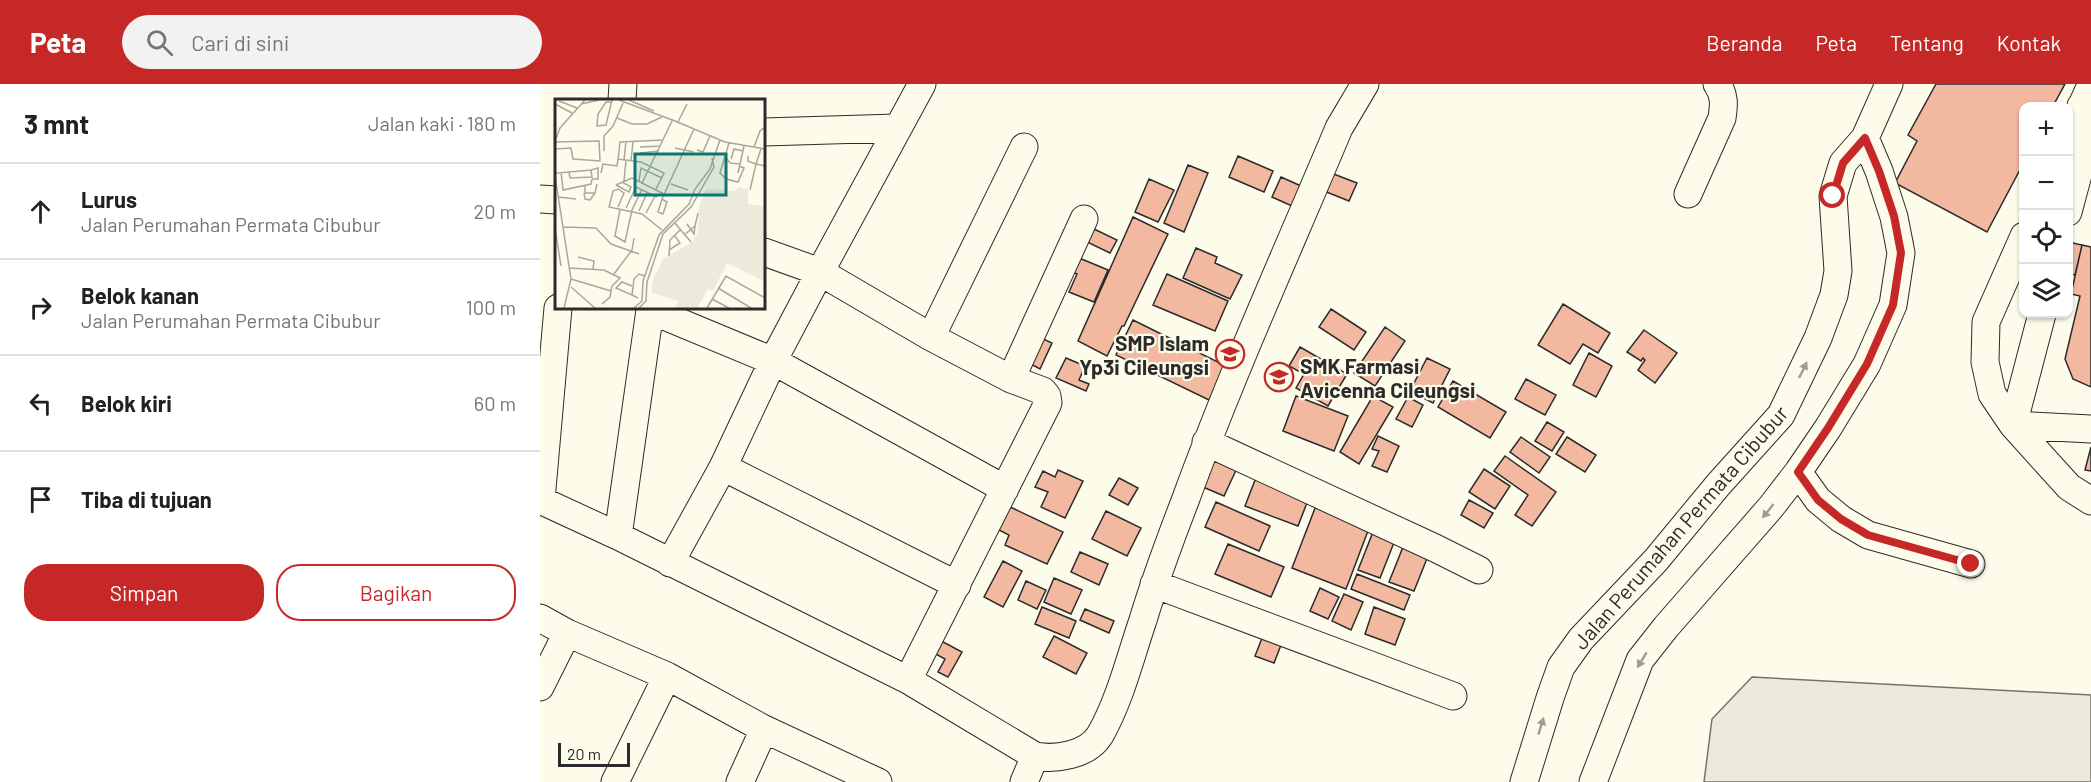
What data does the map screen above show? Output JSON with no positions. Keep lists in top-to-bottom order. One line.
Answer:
{"streets":{"street":["Jalan Perumahan Permata Cibubur"]},"places":{"school or university":["SMP Islam Yp3i Cileungsi","SMK Farmasi Avicenna Cileungsi"]},"scale_bar":"20 m","page":{"header":"Peta","search":"Cari di sini","nav":["Beranda","Peta","Tentang","Kontak"],"heading":["3 mnt","Jalan kaki · 180 m"],"map_buttons":["+","−"],"list":[["Lurus","Jalan Perumahan Permata Cibubur","20 m"],["Belok kanan","Jalan Perumahan Permata Cibubur","100 m"],["Belok kiri","60 m"],"Tiba di tujuan"],"buttons":["Simpan","Bagikan"],"scale":"20 m"}}
